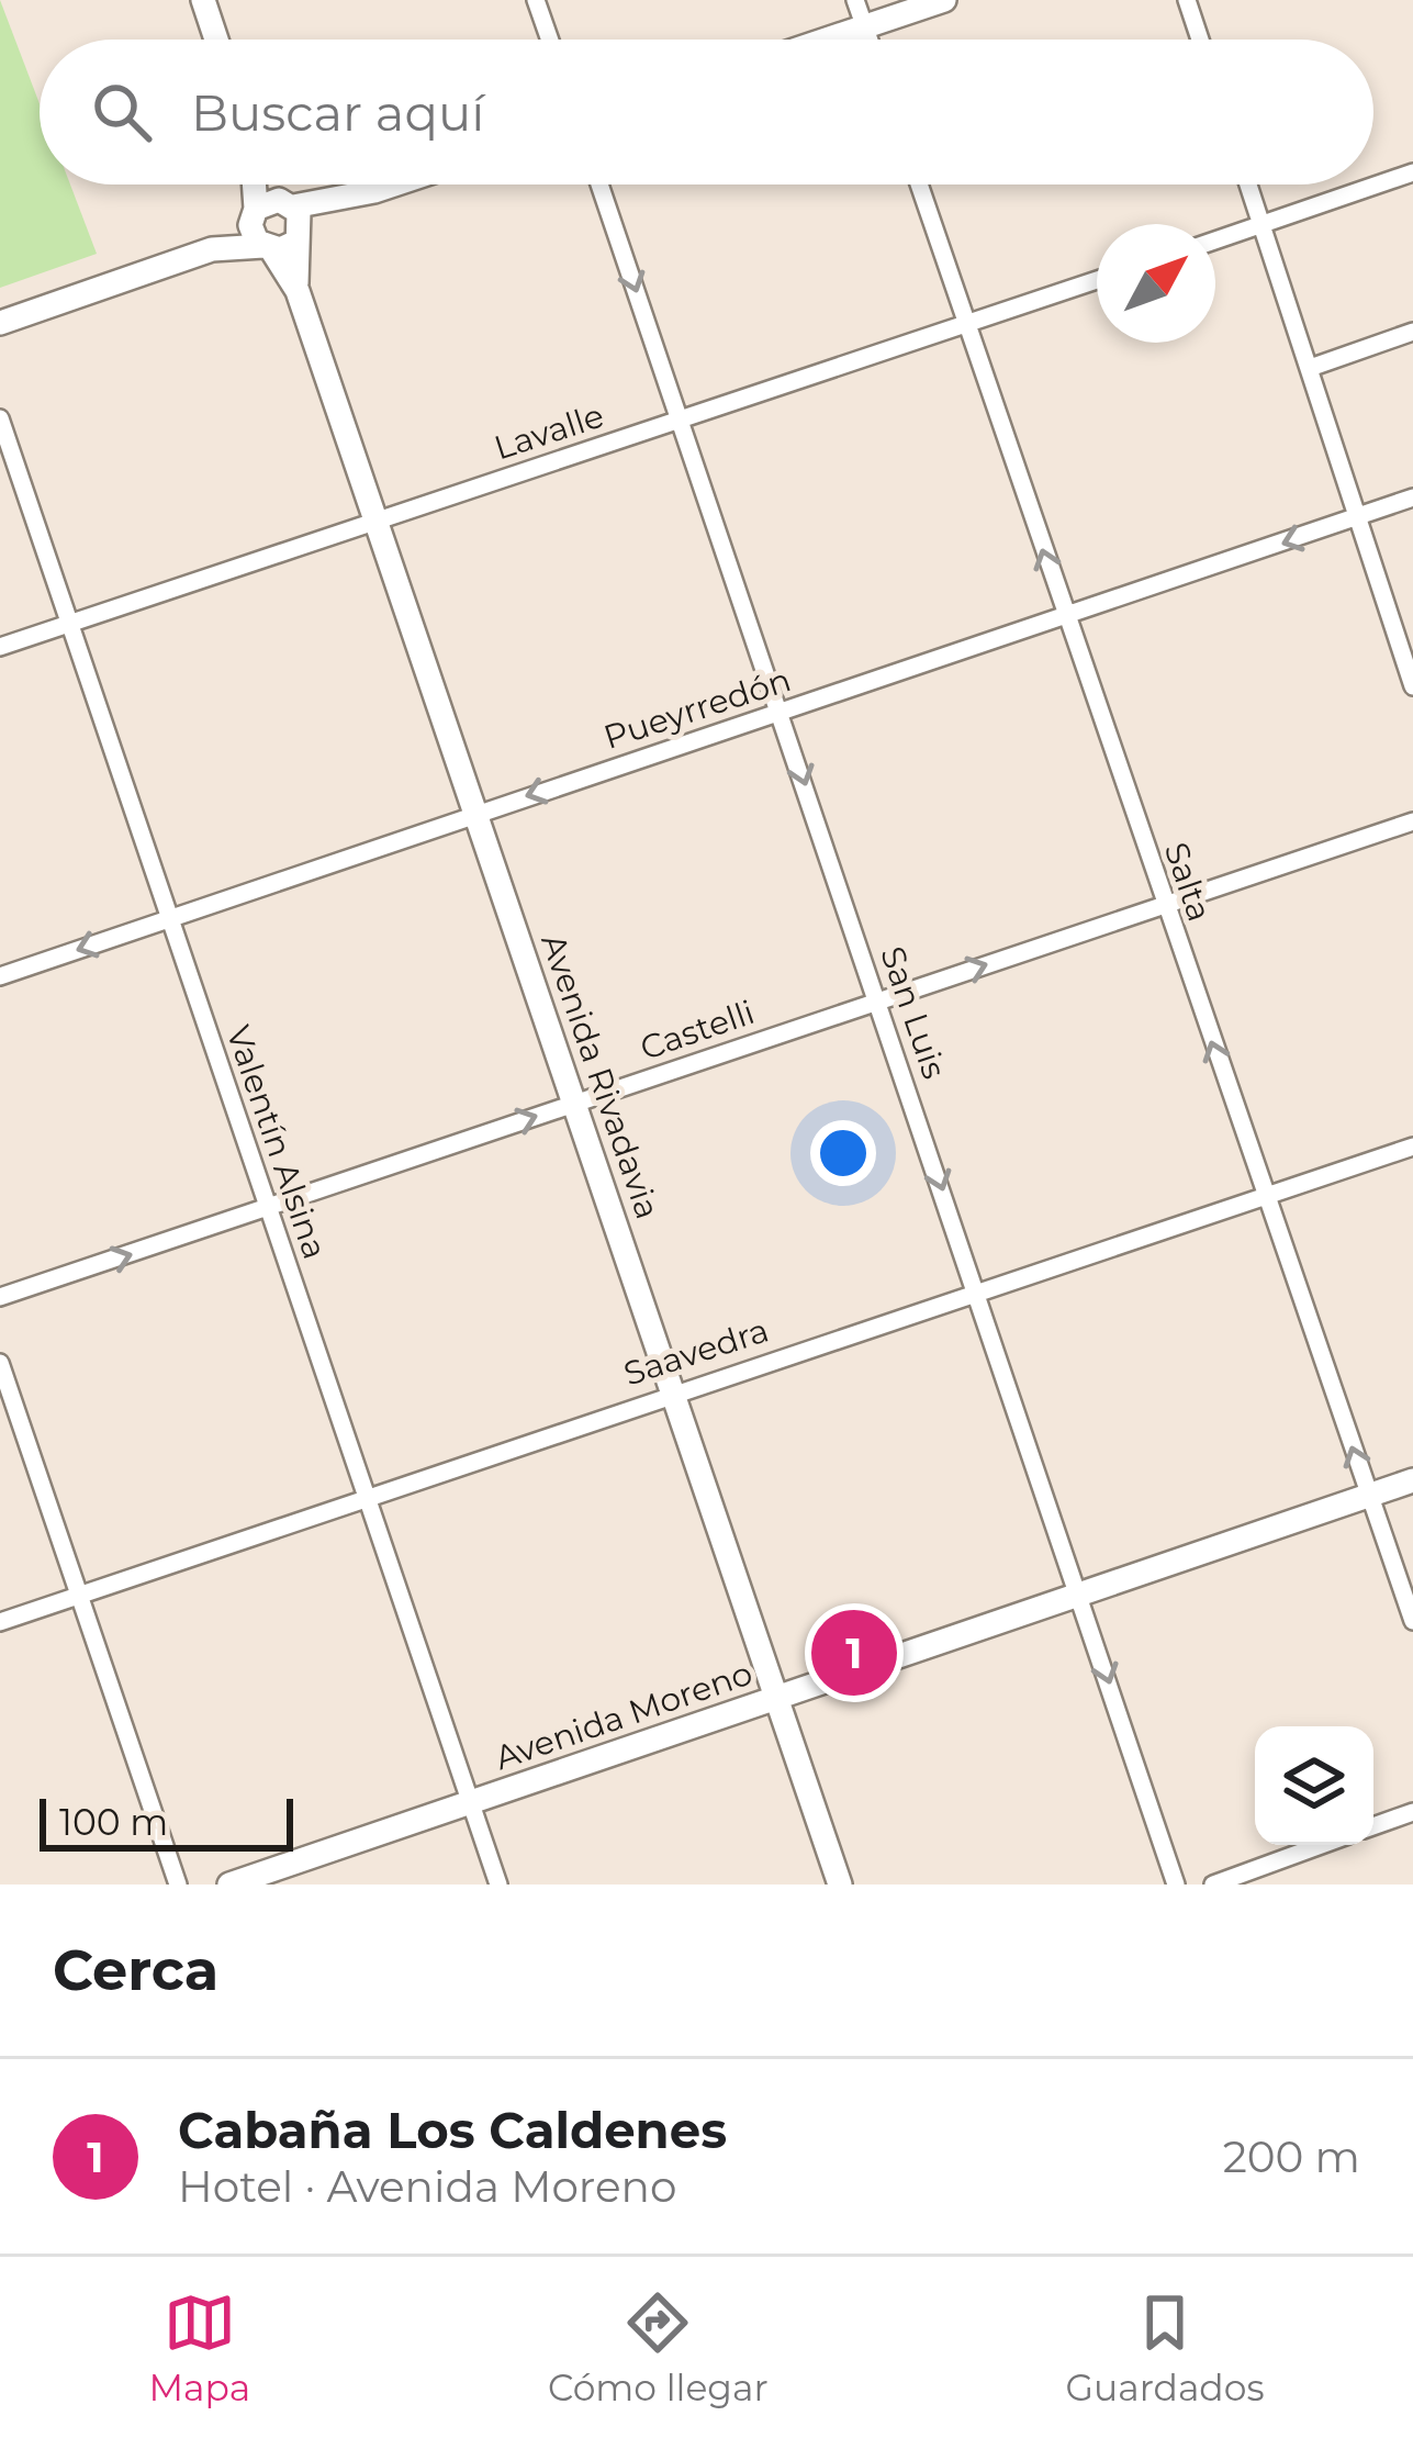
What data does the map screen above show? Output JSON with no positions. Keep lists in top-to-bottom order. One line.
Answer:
{"streets":{"street":["Lavalle","Pueyrredón","Salta","San Luis","Castelli","Avenida Rivadavia","Valentín Alsina","Saavedra","Avenida Moreno"]},"crossings":[["Lavalle","Salta"],["Lavalle","San Luis"],["Lavalle","Avenida Rivadavia"],["Lavalle","Valentín Alsina"],["Pueyrredón","Salta"],["Pueyrredón","San Luis"],["Pueyrredón","Avenida Rivadavia"],["Pueyrredón","Valentín Alsina"],["Salta","Castelli"],["Salta","Saavedra"],["Salta","Avenida Moreno"],["San Luis","Castelli"],["San Luis","Saavedra"],["San Luis","Avenida Moreno"],["Castelli","Avenida Rivadavia"],["Castelli","Valentín Alsina"],["Avenida Rivadavia","Saavedra"],["Avenida Rivadavia","Avenida Moreno"],["Valentín Alsina","Saavedra"],["Valentín Alsina","Avenida Moreno"]],"one_way":["Pueyrredón","Salta","San Luis","Castelli"],"scale_bar":"100 m","north":"top right","page":{"search":"Buscar aquí","pins":"1","scale":"100 m","heading":"Cerca","list":[{"mark":"1","name":"Cabaña Los Caldenes","note":"Hotel · Avenida Moreno","value":"200 m"}],"nav":["Mapa","Cómo llegar","Guardados"]}}
